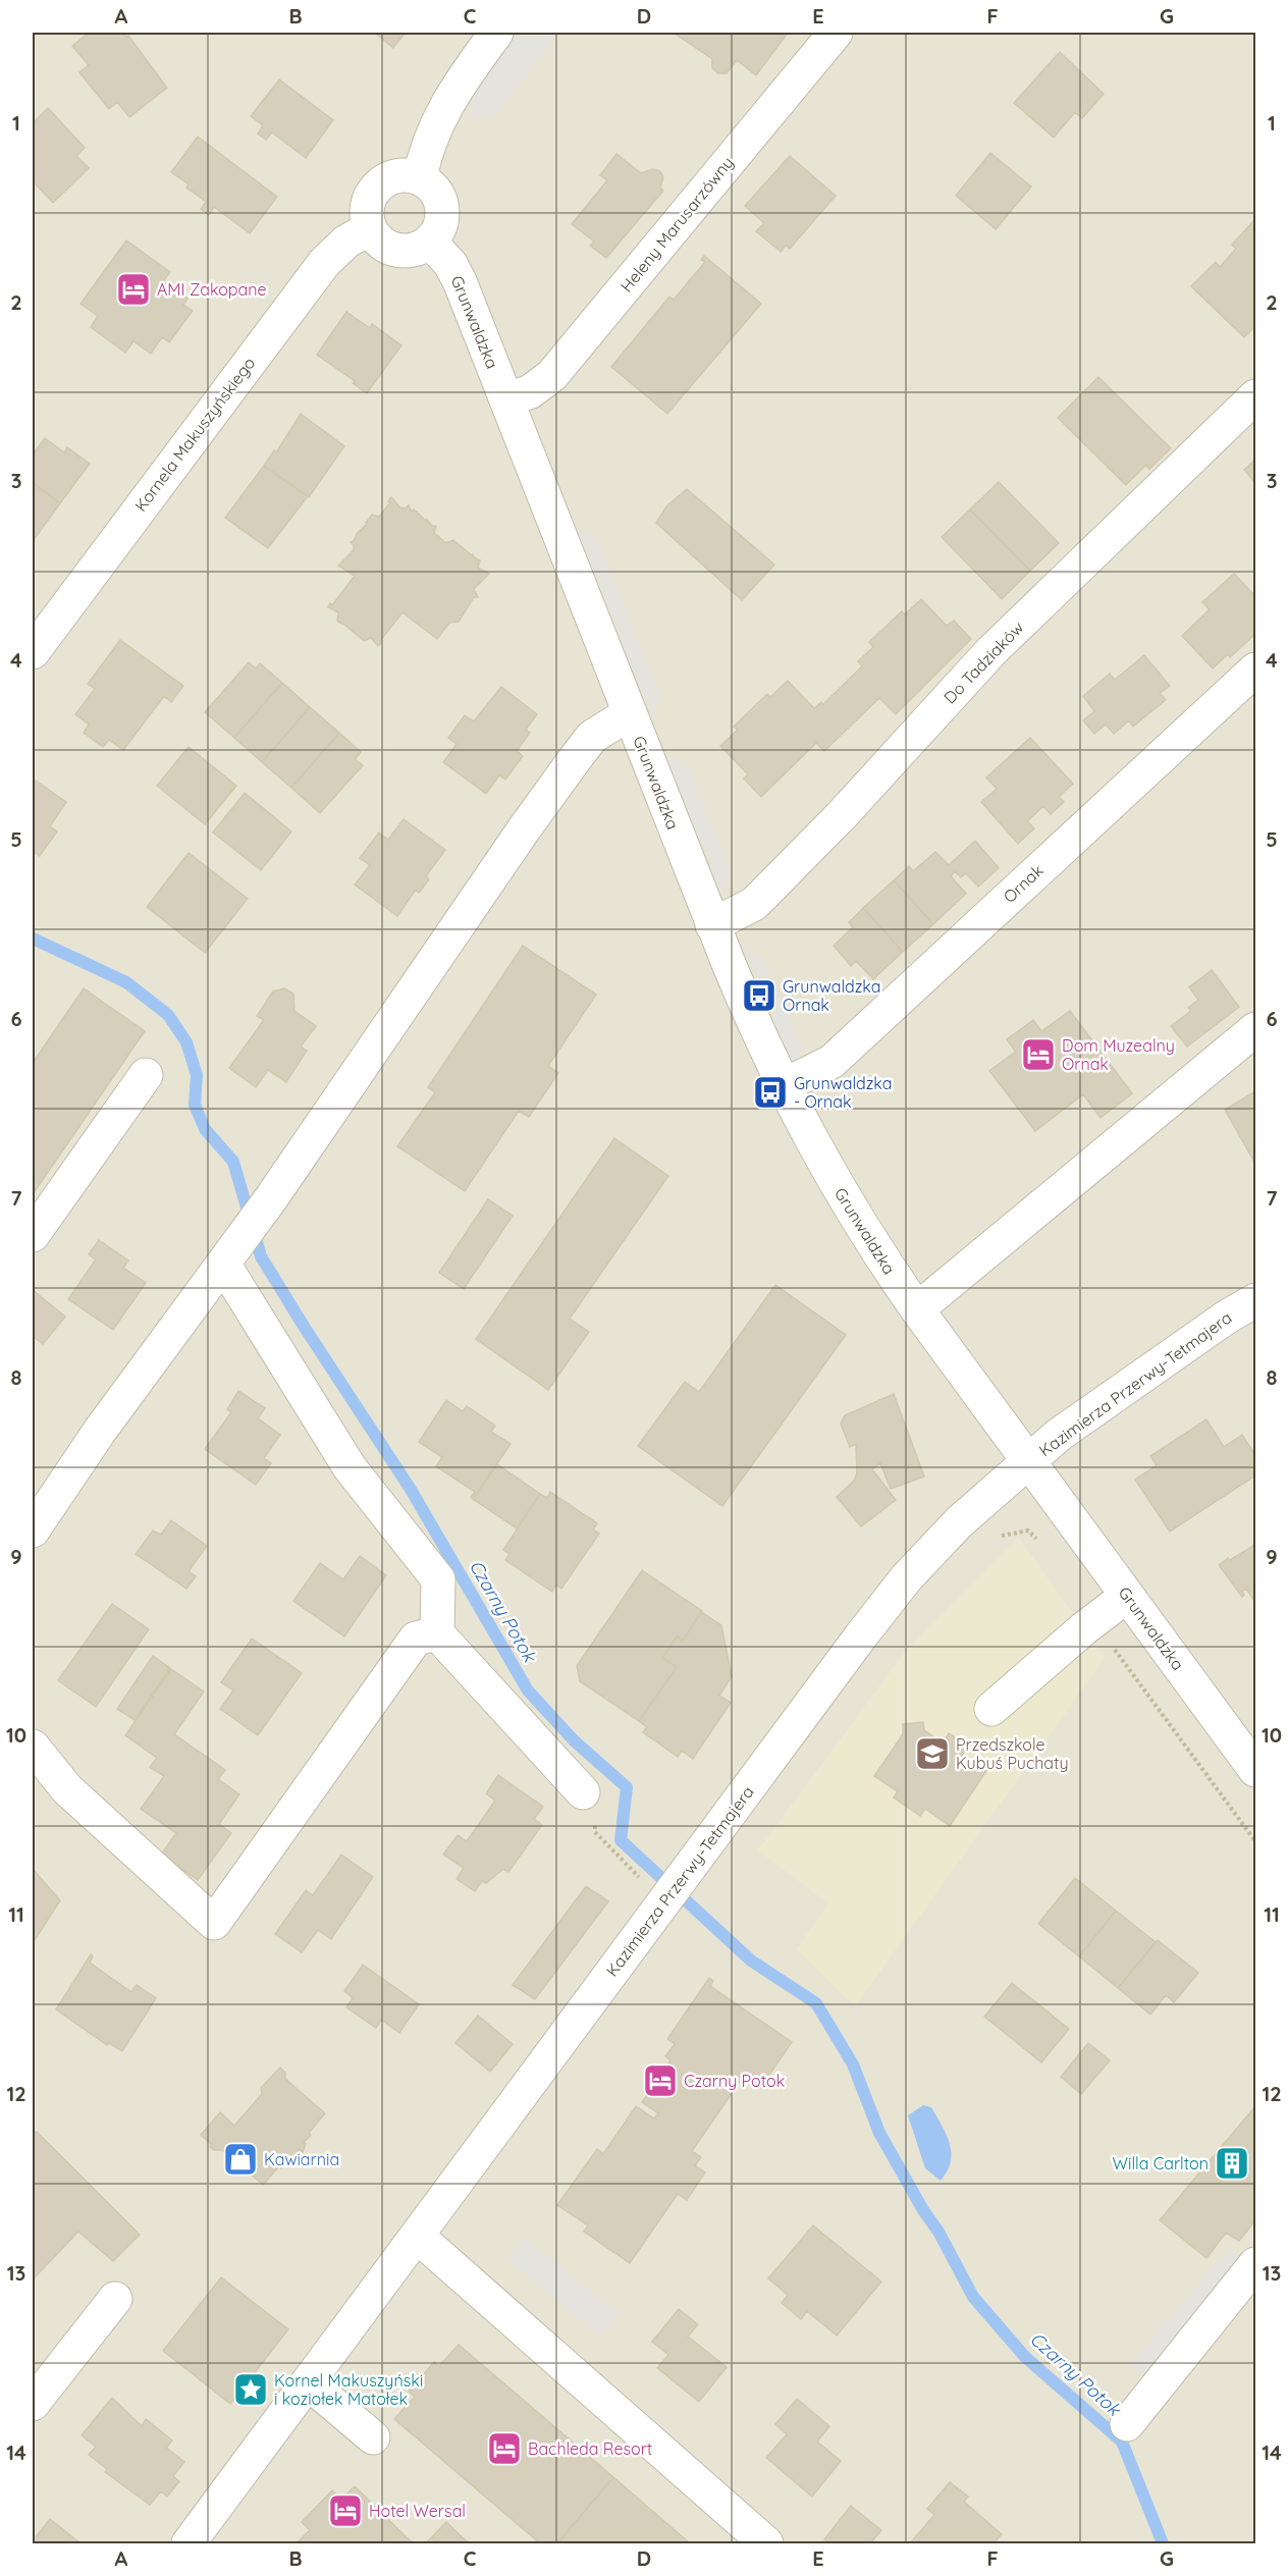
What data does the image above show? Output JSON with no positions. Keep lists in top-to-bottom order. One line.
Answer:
{"streets":{"street":["Heleny Marusarzówny","Grunwaldzka","Kornela Makuszyńskiego","Do Tadziaków","Ornak","Kazimierza Przerwy-Tetmajera"]},"crossings":[["Heleny Marusarzówny","Grunwaldzka"],["Grunwaldzka","Kornela Makuszyńskiego"],["Grunwaldzka","Do Tadziaków"],["Grunwaldzka","Ornak"],["Grunwaldzka","Kazimierza Przerwy-Tetmajera"]],"water":["Czarny Potok"],"places":{"hotel":["AMI Zakopane","Dom Muzealny Ornak","Czarny Potok","Bachleda Resort","Hotel Wersal"],"bus stop":["Grunwaldzka Ornak","Grunwaldzka - Ornak"],"school or university":["Przedszkole Kubuś Puchaty"],"shop":["Kawiarnia"],"building":["Willa Carlton"],"place":["Kornel Makuszyński i koziołek Matołek"]},"grid":{"columns":["A","B","C","D","E","F","G"],"rows":["1","2","3","4","5","6","7","8","9","10","11","12","13","14"]}}
